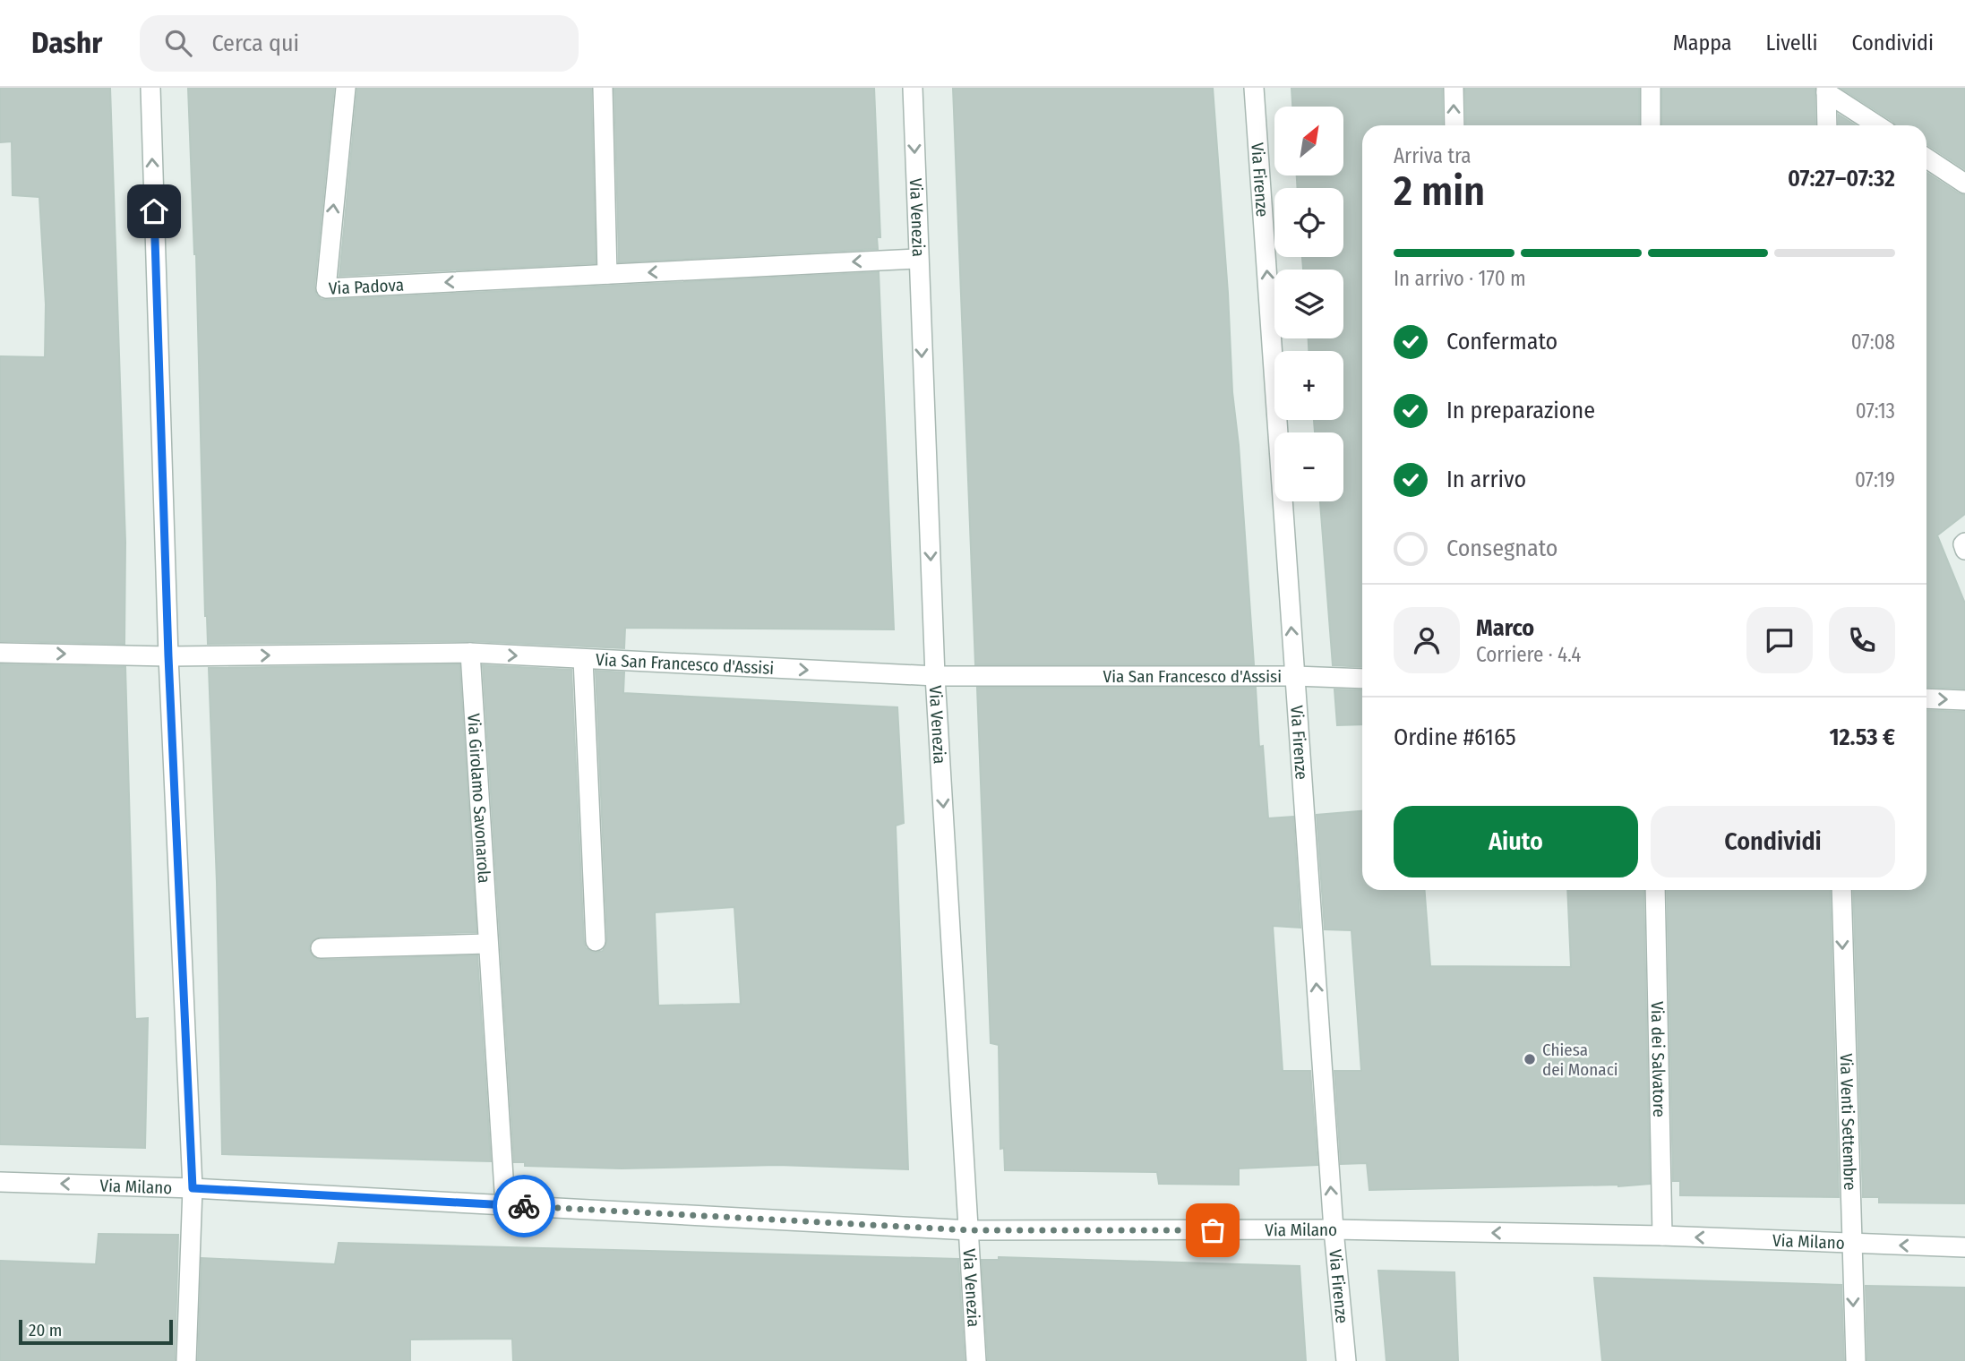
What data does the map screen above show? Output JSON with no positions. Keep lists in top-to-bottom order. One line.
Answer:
{"streets":{"street":["Via Firenze","Via Venezia","Via Padova","Via San Francesco d'Assisi","Via Girolamo Savonarola","Via dei Salvatore","Via Venti Settembre","Via Milano"]},"crossings":[["Via Firenze","Via San Francesco d'Assisi"],["Via Firenze","Via Milano"],["Via Venezia","Via Padova"],["Via Venezia","Via San Francesco d'Assisi"],["Via Venezia","Via Milano"],["Via San Francesco d'Assisi","Via Girolamo Savonarola"],["Via Girolamo Savonarola","Via Milano"],["Via dei Salvatore","Via Milano"],["Via Venti Settembre","Via Milano"]],"one_way":["Via Firenze","Via Venezia","Via San Francesco d'Assisi","Via Venti Settembre","Via Milano"],"places":["Chiesa dei Monaci"],"scale_bar":"20 m","north":"top right","page":{"header":"Dashr","search":"Cerca qui","nav":["Mappa","Livelli","Condividi"],"map_buttons":["+","−"],"heading":["2 min","Arriva tra","07:27–07:32"],"panel":["Marco","Corriere · 4.4","Ordine #6165","12.53 €"],"bar":"In arrivo · 170 m","list":[["Confermato","07:08"],["In preparazione","07:13"],["In arrivo","07:19"],"Consegnato"],"buttons":["Aiuto","Condividi"],"scale":"20 m"}}
